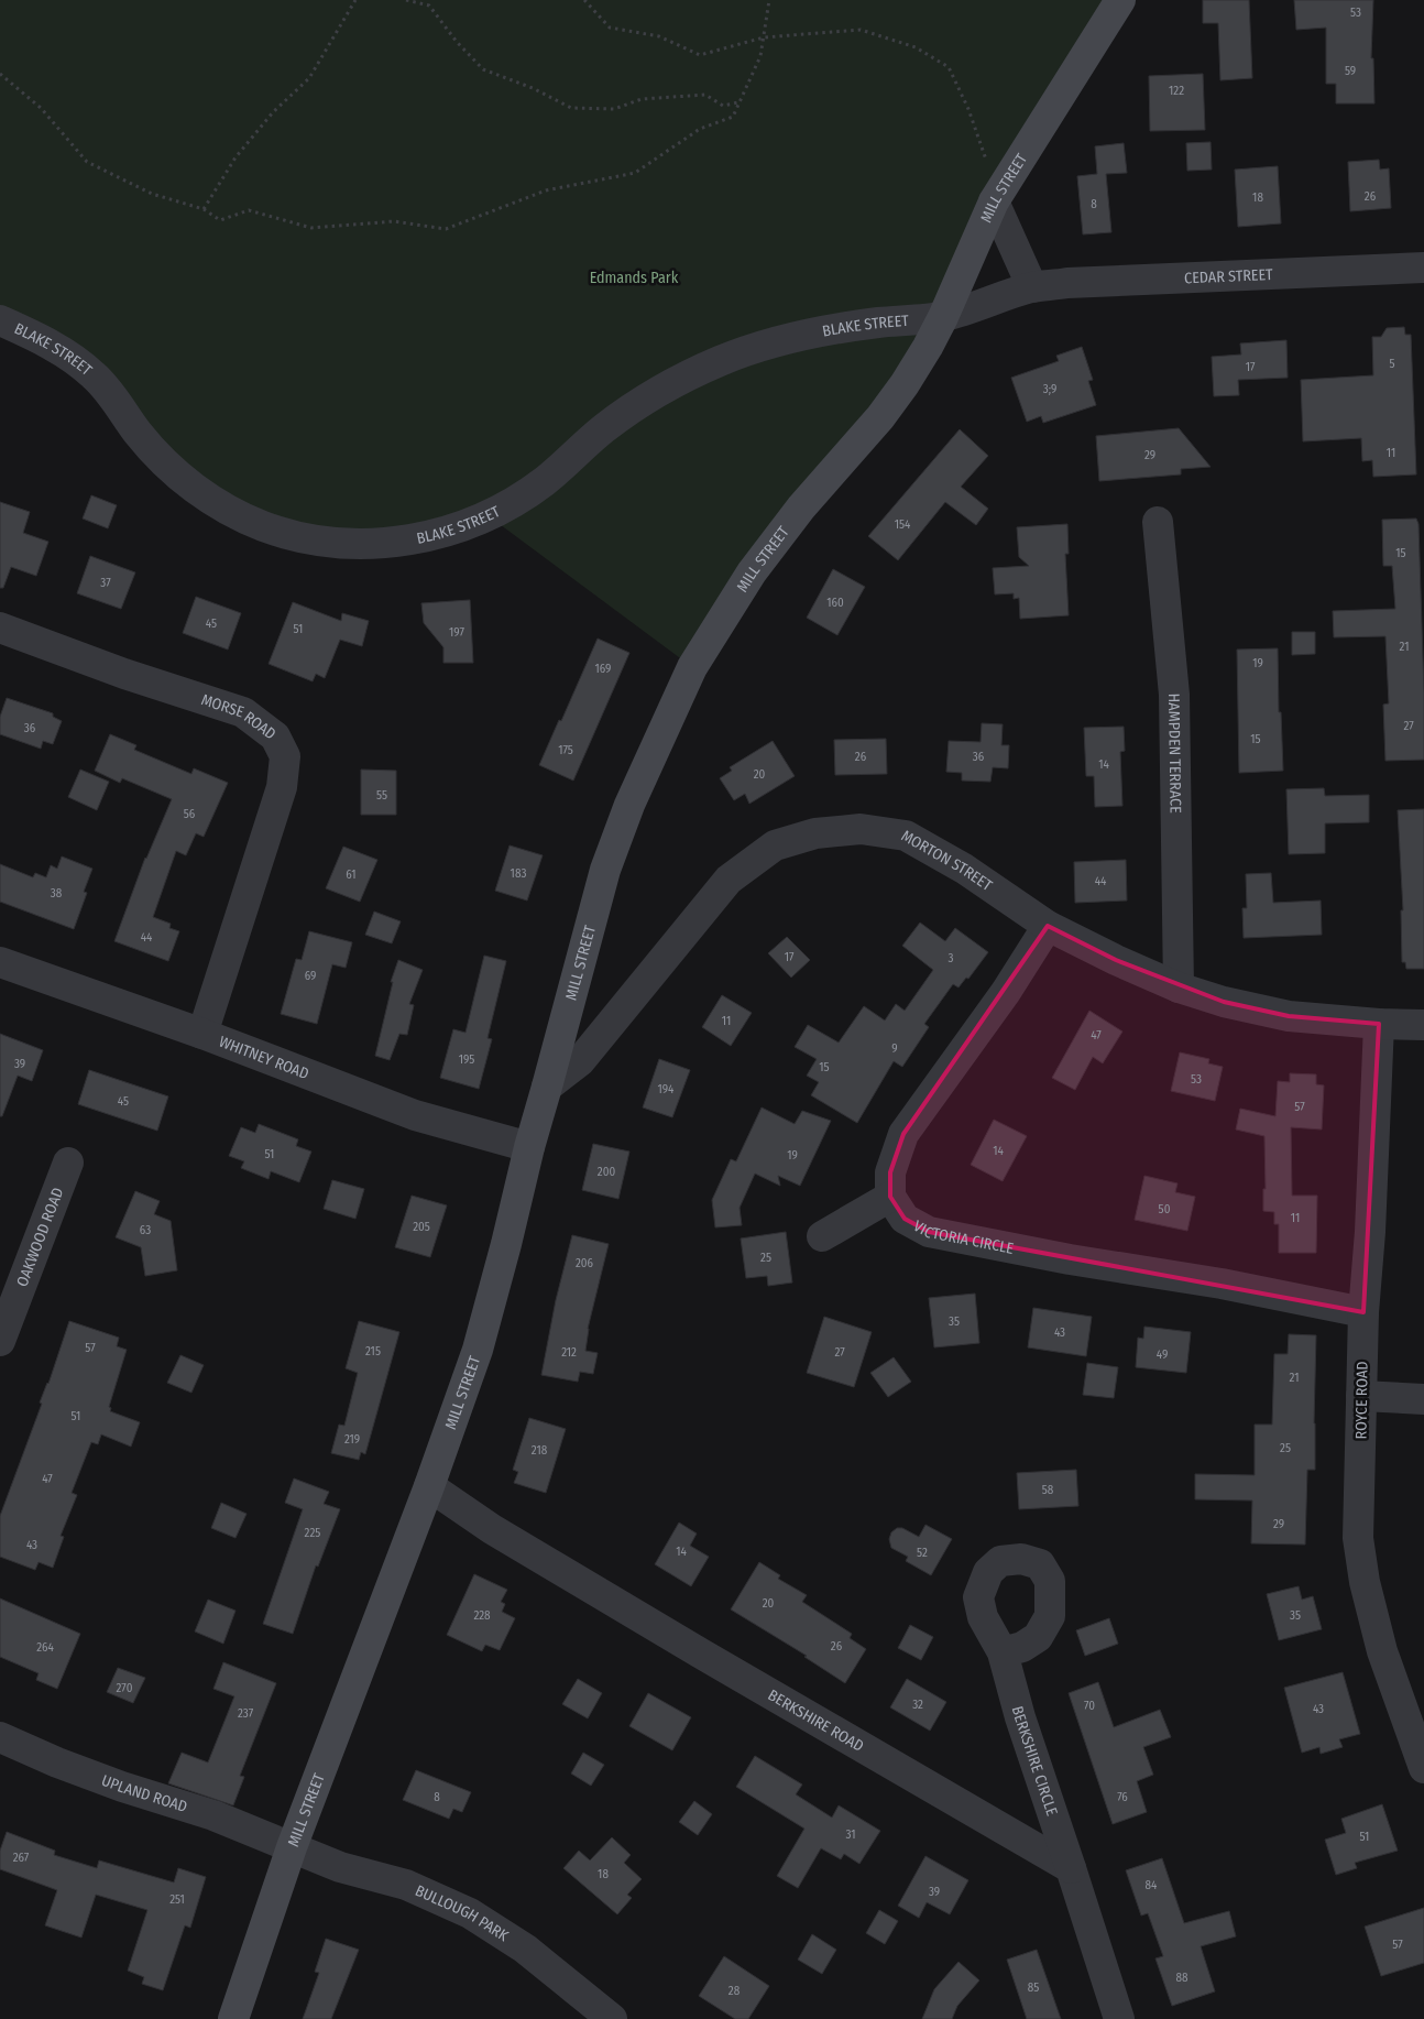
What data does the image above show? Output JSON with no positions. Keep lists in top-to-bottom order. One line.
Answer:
{"streets":{"street":["MILL STREET","CEDAR STREET","BLAKE STREET","MORSE ROAD","HAMPDEN TERRACE","MORTON STREET","WHITNEY ROAD","VICTORIA CIRCLE","OAKWOOD ROAD","ROYCE ROAD","BERKSHIRE ROAD","BERKSHIRE CIRCLE","UPLAND ROAD","BULLOUGH PARK"]},"crossings":[["MILL STREET","CEDAR STREET"],["MILL STREET","BLAKE STREET"],["MILL STREET","MORTON STREET"],["MILL STREET","WHITNEY ROAD"],["MILL STREET","BERKSHIRE ROAD"],["MILL STREET","UPLAND ROAD"],["MILL STREET","BULLOUGH PARK"],["CEDAR STREET","BLAKE STREET"],["MORSE ROAD","WHITNEY ROAD"],["HAMPDEN TERRACE","MORTON STREET"],["MORTON STREET","ROYCE ROAD"],["VICTORIA CIRCLE","ROYCE ROAD"],["BERKSHIRE ROAD","BERKSHIRE CIRCLE"],["UPLAND ROAD","BULLOUGH PARK"]],"parks":["Edmands Park"],"house_numbers":["53","59","122","26","18","8","5","17","3;9","11","29","154","15","37","160","45","51","197","21","19","169","27","36","15","175","26","36","14","20","55","56","183","61","44","38","44","17","3","69","11","47","9","195","39","15","53","194","45","57","14","51","19","200","50","11","205","63","25","206","35","43","57","215","212","27","49","21","51","219","25","218","47","58","29","225","43","14","52","20","228","35","26","264","270","32","70","43","237","8","76","31","51","267","18","84","39","251","57","88","85","28"]}
